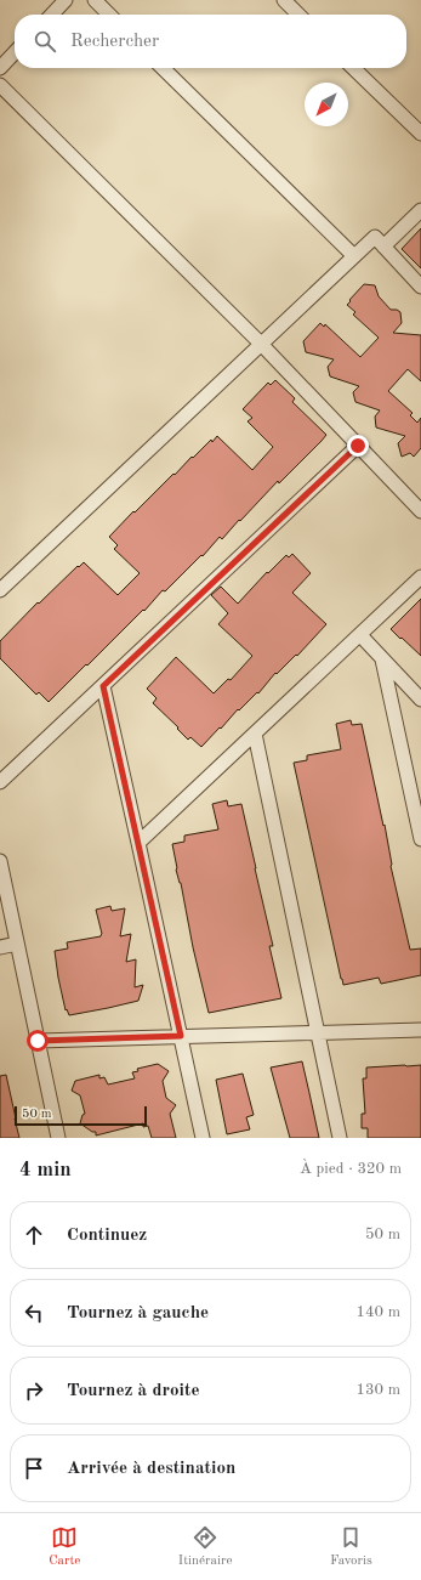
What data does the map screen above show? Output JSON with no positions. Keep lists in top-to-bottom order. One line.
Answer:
{"scale_bar":"50 m","north":"bottom left","page":{"search":"Rechercher","scale":"50 m","heading":["4 min","À pied · 320 m"],"list":[["Continuez","50 m"],["Tournez à gauche","140 m"],["Tournez à droite","130 m"],"Arrivée à destination"],"nav":["Carte","Itinéraire","Favoris"]}}
